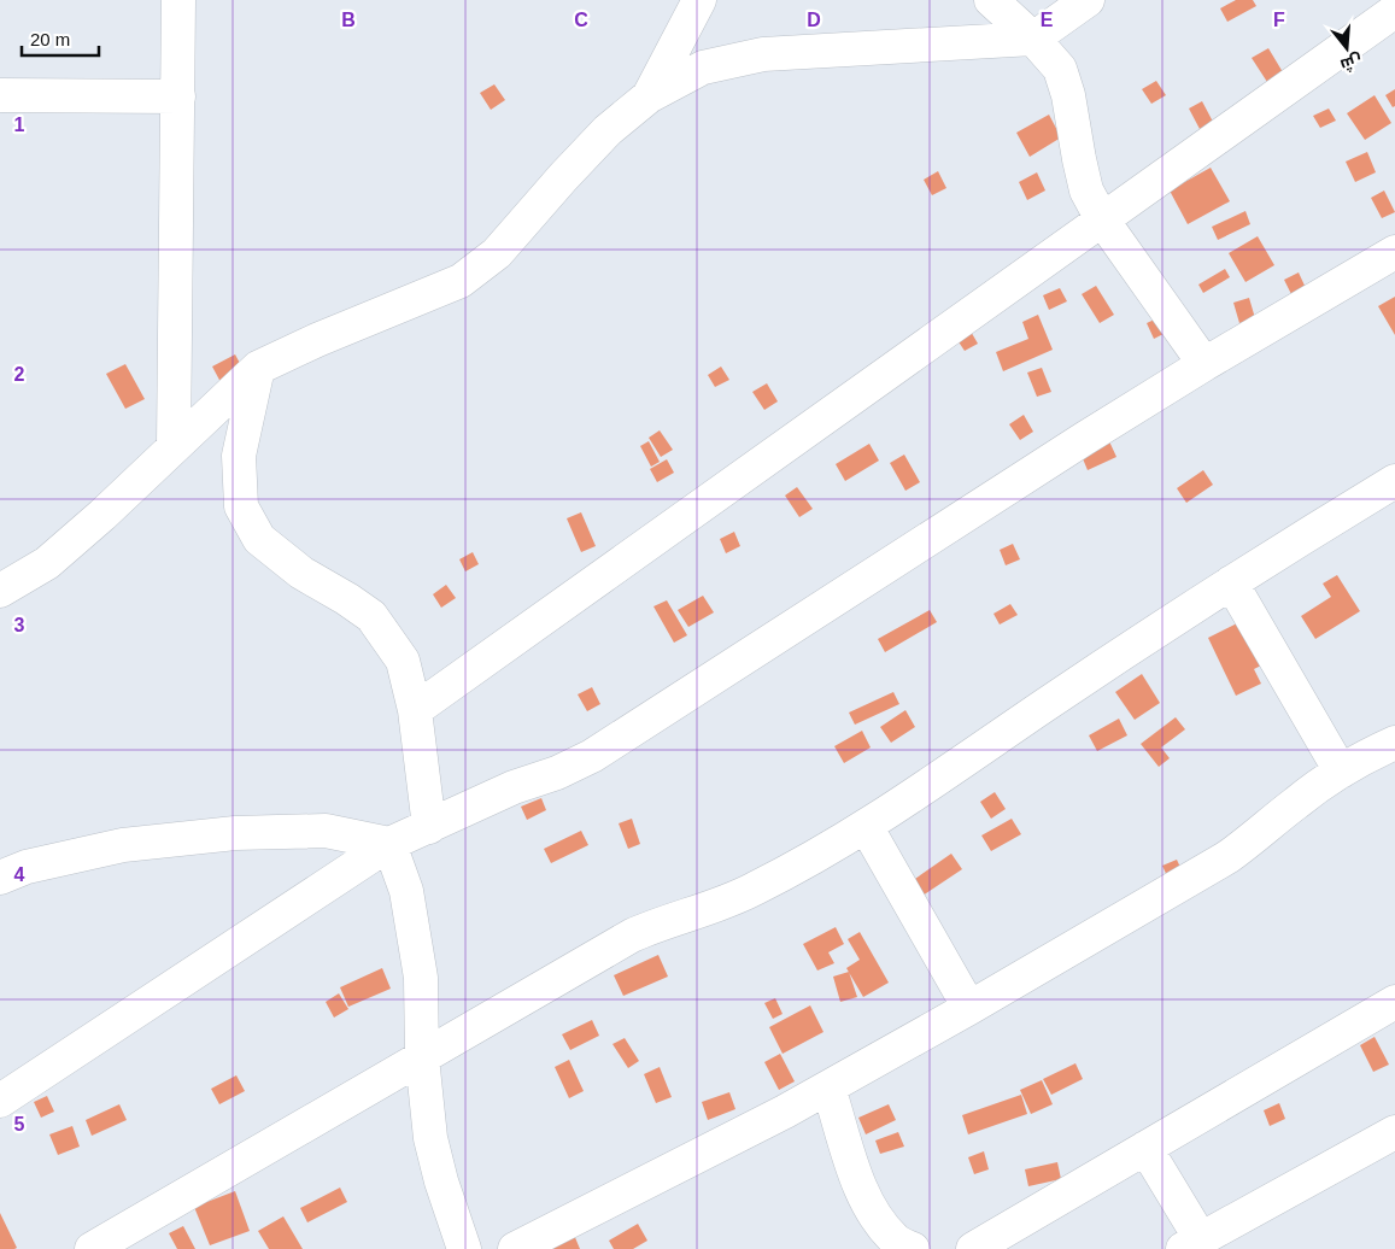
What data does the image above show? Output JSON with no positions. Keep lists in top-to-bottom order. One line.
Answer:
{"scale_bar":"20 m","north":"bottom","grid":{"columns":["B","C","D","E","F"],"rows":["1","2","3","4","5"]}}
